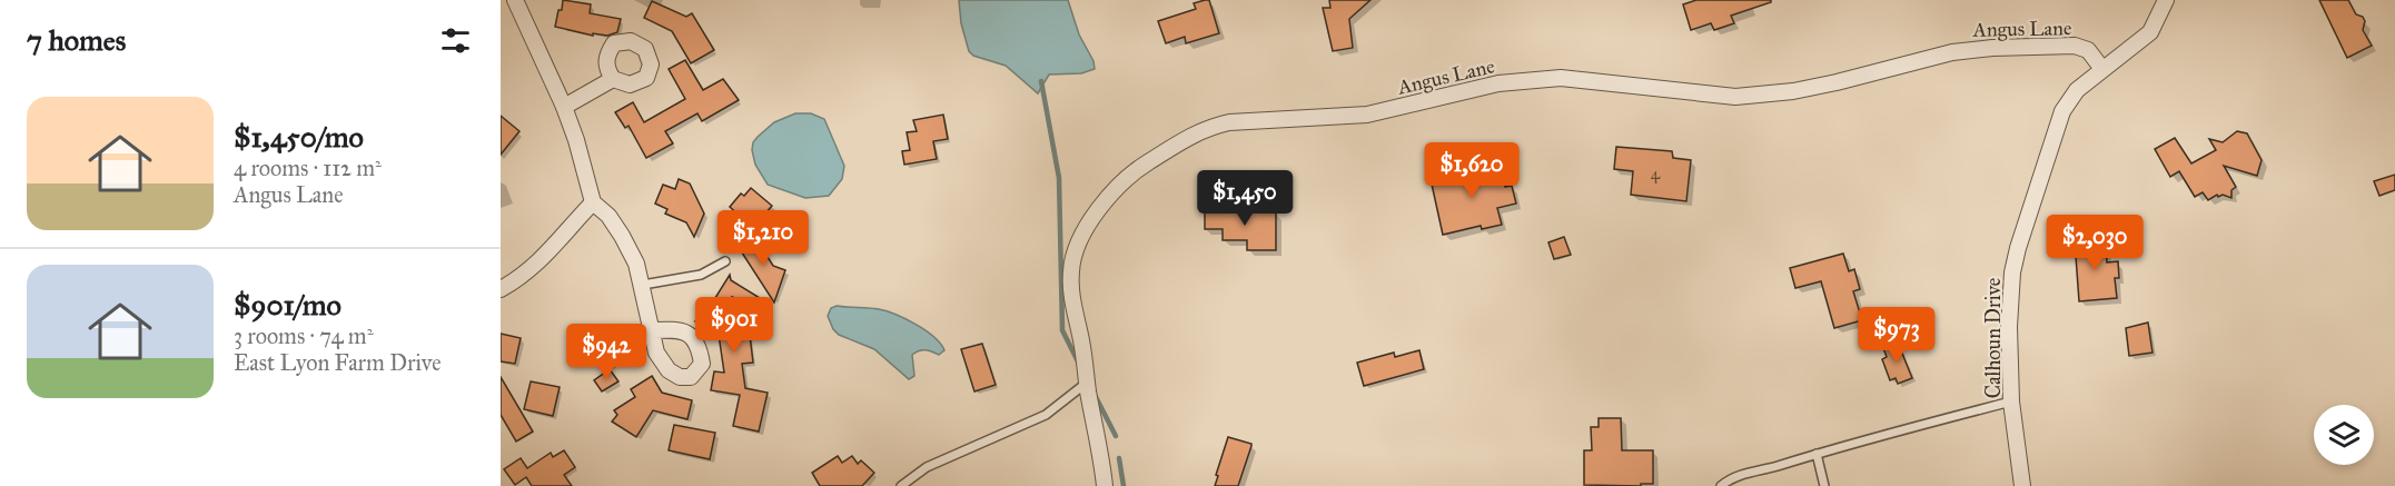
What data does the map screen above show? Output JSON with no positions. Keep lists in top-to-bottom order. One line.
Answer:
{"streets":{"street":["Angus Lane","Calhoun Drive"]},"crossings":[["Angus Lane","Calhoun Drive"]],"house_numbers":["4"],"page":{"heading":"7 homes","list":[{"name":"$1,450/mo","note":"4 rooms · 112 m² · Angus Lane"},{"name":"$901/mo","note":"3 rooms · 74 m² · East Lyon Farm Drive"}],"price":["$1,620","$1,450","$1,210","$2,030","$901","$973","$942"]}}
